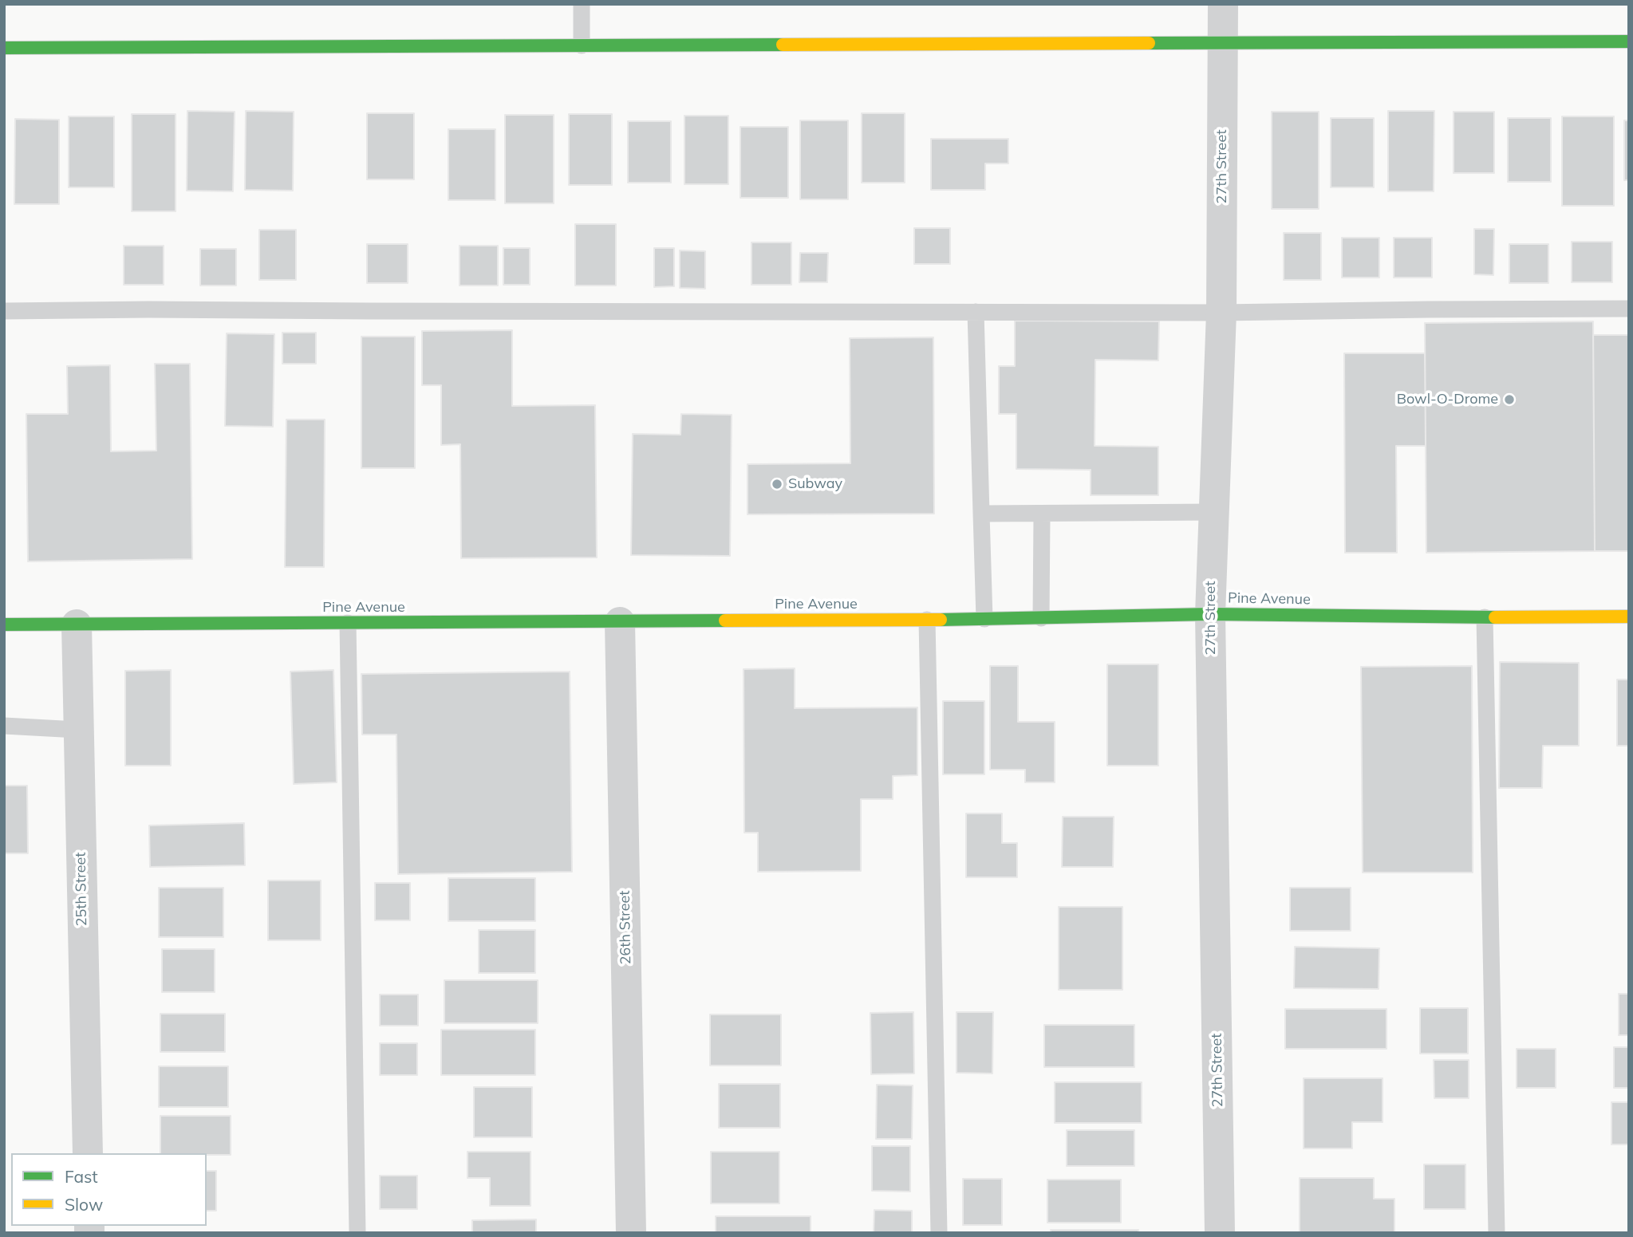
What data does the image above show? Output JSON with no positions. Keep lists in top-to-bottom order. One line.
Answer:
{"streets":{"main road":["Pine Avenue"],"street":["27th Street","25th Street","26th Street"]},"crossings":[["27th Street","Pine Avenue"],["Pine Avenue","25th Street"],["Pine Avenue","26th Street"]],"places":["Bowl-O-Drome","Subway"],"legend":["Fast","Slow"]}
